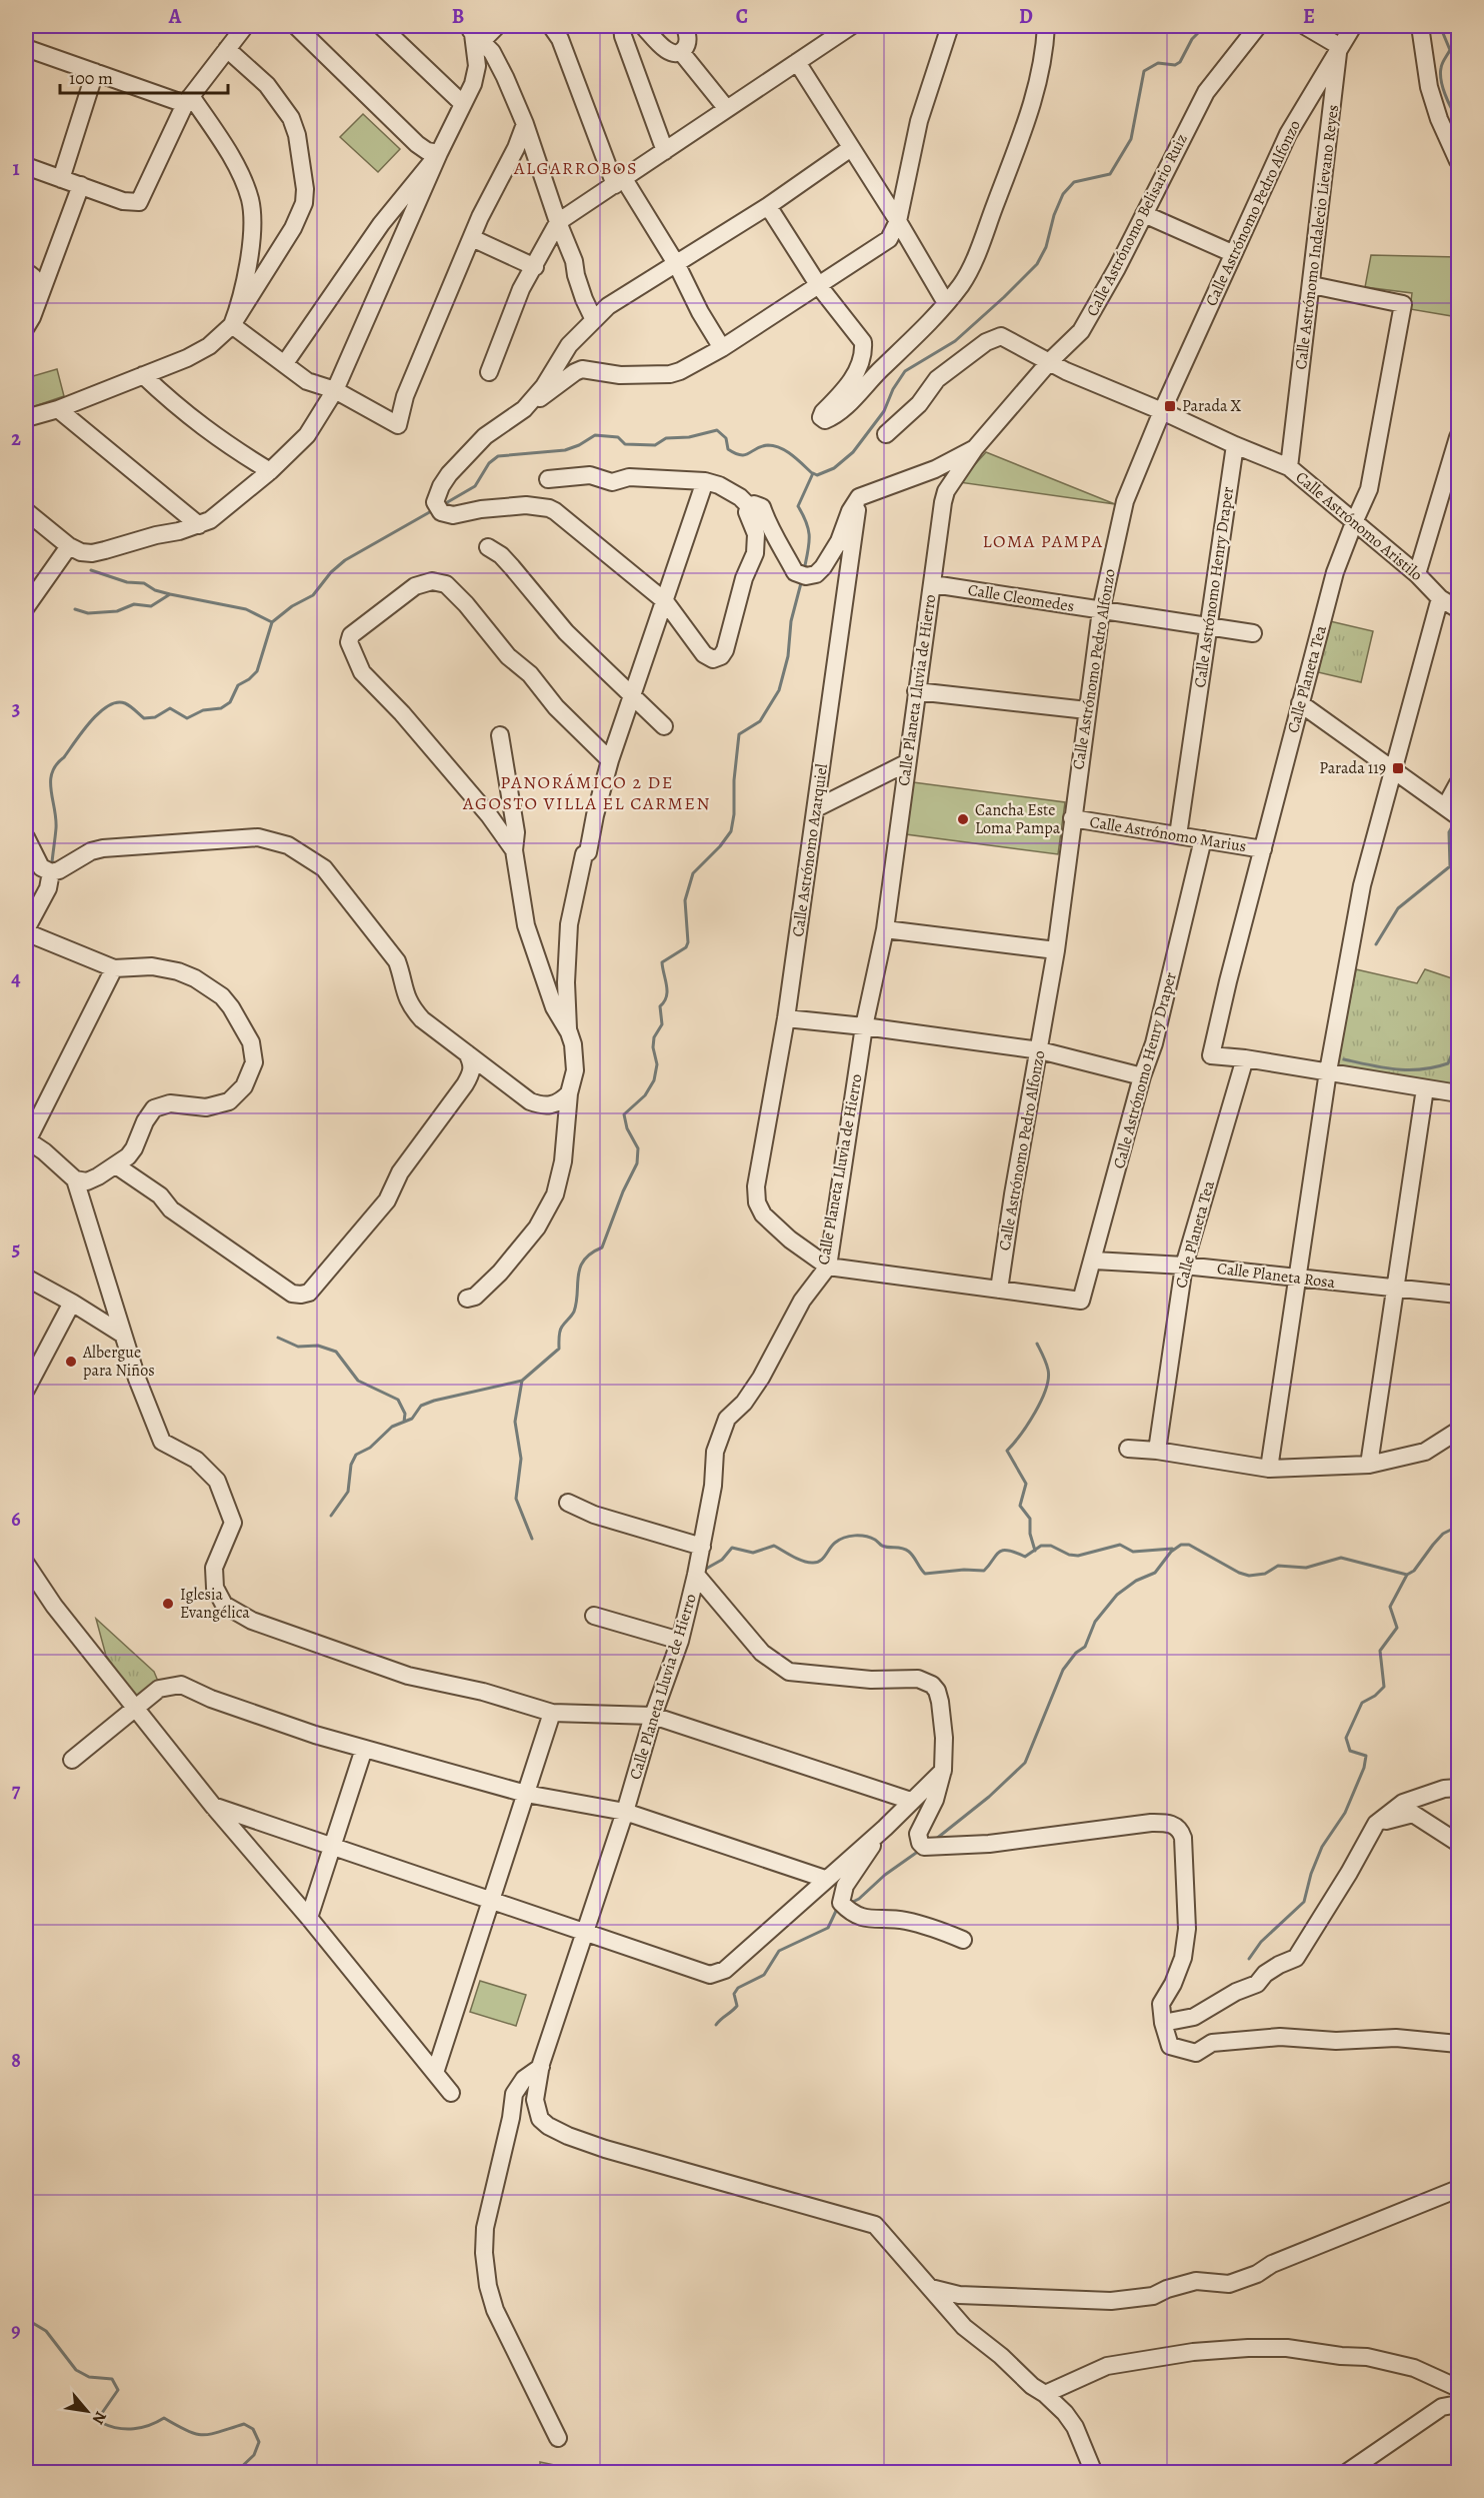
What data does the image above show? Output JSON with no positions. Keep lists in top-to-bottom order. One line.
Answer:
{"streets":{"street":["Calle Astrónomo Pedro Alfonzo","Calle Astrónomo Belisario Ruiz","Calle Astrónomo Indalecio Lievano Reyes","Calle Astrónomo Aristilo","Calle Astrónomo Henry Draper","Calle Cleomedes","Calle Planeta Tea","Calle Planeta Lluvia de Hierro","Calle Astrónomo Marius","Calle Astrónomo Azarquiel","Calle Planeta Rosa"]},"crossings":[["Calle Astrónomo Pedro Alfonzo","Calle Astrónomo Indalecio Lievano Reyes"],["Calle Astrónomo Pedro Alfonzo","Calle Astrónomo Aristilo"],["Calle Astrónomo Pedro Alfonzo","Calle Astrónomo Henry Draper"],["Calle Astrónomo Pedro Alfonzo","Calle Cleomedes"],["Calle Astrónomo Pedro Alfonzo","Calle Astrónomo Marius"],["Calle Astrónomo Belisario Ruiz","Calle Astrónomo Aristilo"],["Calle Astrónomo Belisario Ruiz","Calle Planeta Lluvia de Hierro"],["Calle Astrónomo Belisario Ruiz","Calle Astrónomo Azarquiel"],["Calle Astrónomo Indalecio Lievano Reyes","Calle Astrónomo Aristilo"],["Calle Astrónomo Indalecio Lievano Reyes","Calle Planeta Tea"],["Calle Astrónomo Aristilo","Calle Astrónomo Henry Draper"],["Calle Astrónomo Aristilo","Calle Planeta Tea"],["Calle Astrónomo Henry Draper","Calle Cleomedes"],["Calle Astrónomo Henry Draper","Calle Astrónomo Marius"],["Calle Astrónomo Henry Draper","Calle Planeta Rosa"],["Calle Cleomedes","Calle Planeta Lluvia de Hierro"],["Calle Planeta Tea","Calle Astrónomo Marius"],["Calle Planeta Tea","Calle Planeta Rosa"],["Calle Planeta Lluvia de Hierro","Calle Astrónomo Azarquiel"]],"districts":["ALGARROBOS","LOMA PAMPA","PANORÁMICO 2 DE AGOSTO VILLA EL CARMEN"],"places":{"transit":["Parada X","Parada 119"],"other":["Cancha Este Loma Pampa","Albergue para Niños","Iglesia Evangélica"]},"scale_bar":"100 m","north":"bottom right","grid":{"columns":["A","B","C","D","E"],"rows":["1","2","3","4","5","6","7","8","9"]}}
